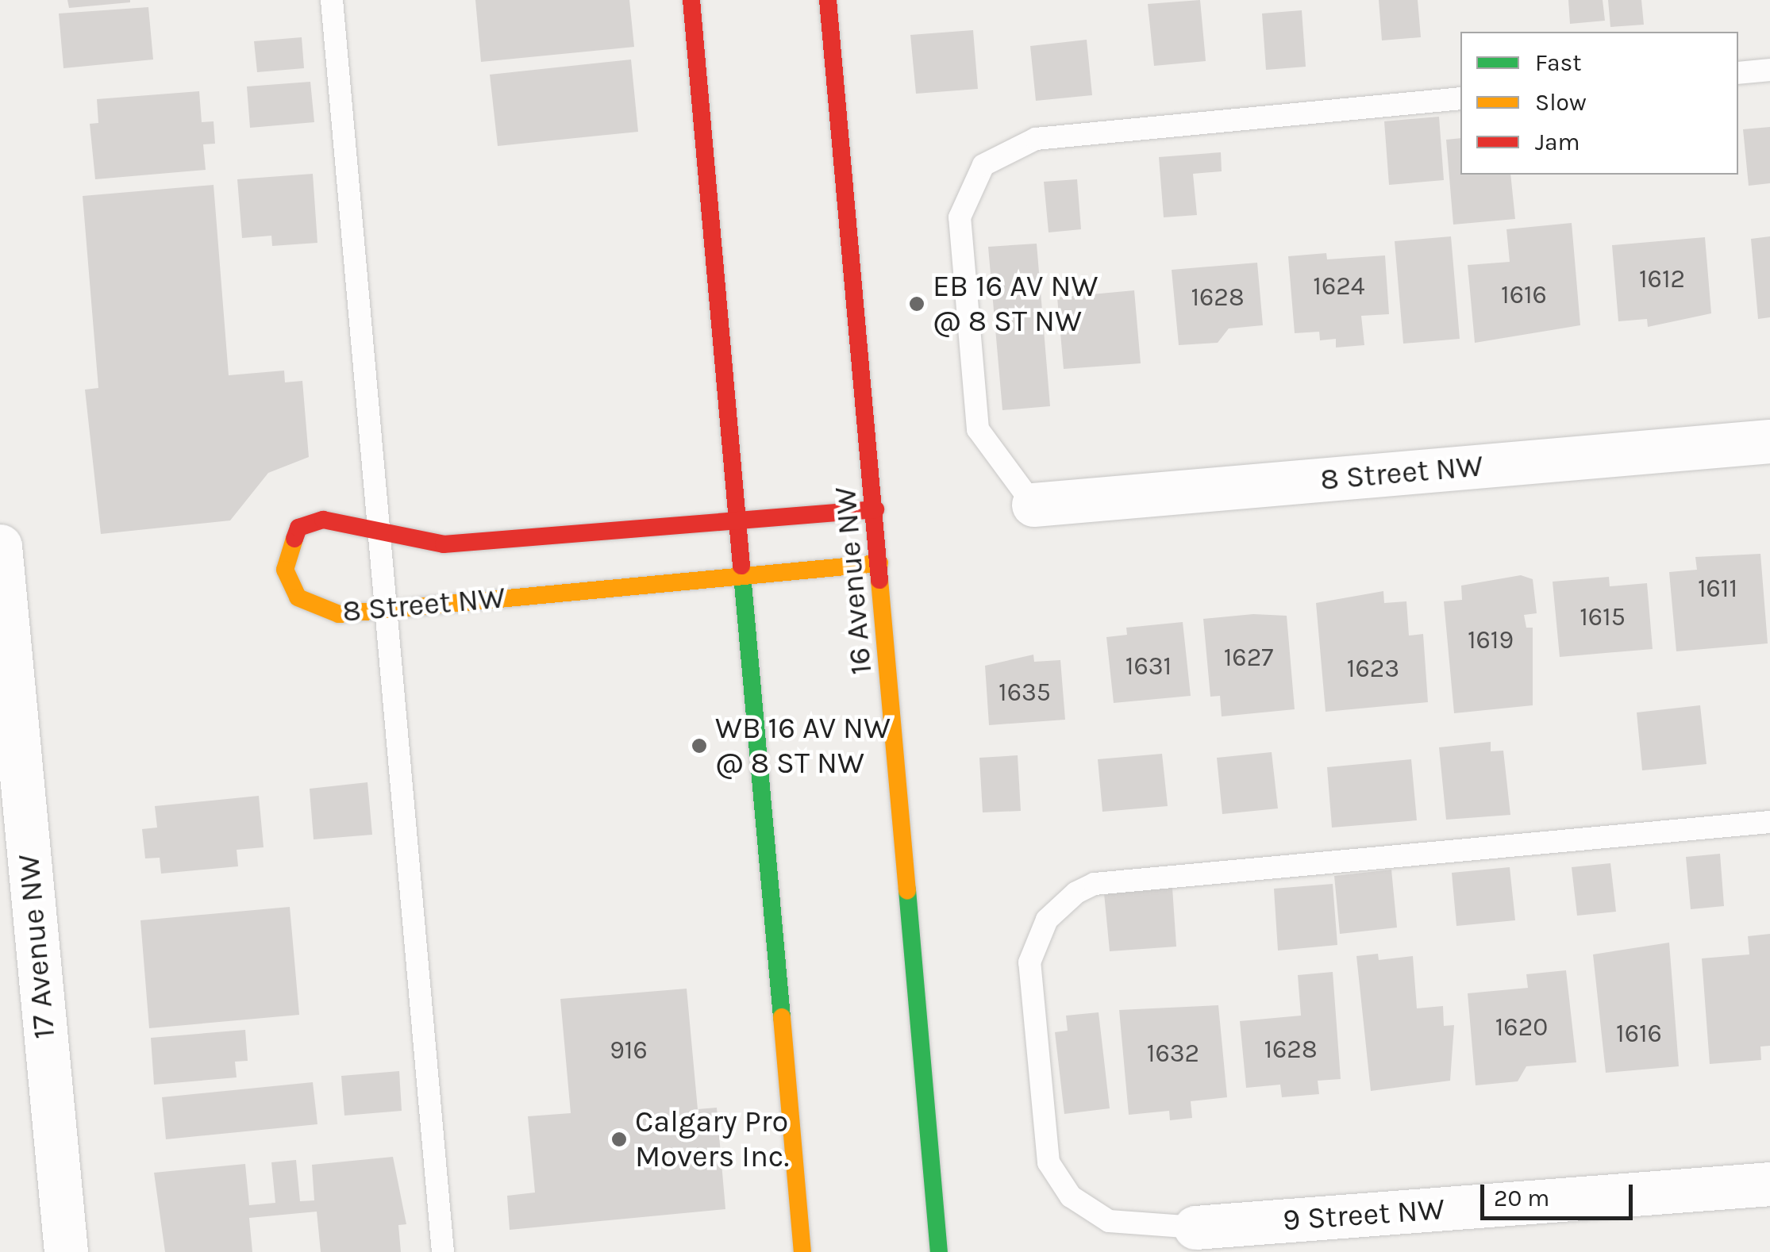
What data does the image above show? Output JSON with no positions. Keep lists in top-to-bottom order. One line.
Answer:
{"streets":{"main road":["8 Street NW","16 Avenue NW"],"street":["17 Avenue NW","9 Street NW"]},"crossings":[["8 Street NW","16 Avenue NW"]],"places":["EB 16 AV NW @ 8 ST NW","WB 16 AV NW @ 8 ST NW","Calgary Pro Movers Inc."],"house_numbers":["1612","1624","1616","1628","1611","1615","1619","1627","1631","1623","1635","1620","1616","1628","916","1632"],"legend":["Fast","Slow","Jam"],"scale_bar":"20 m"}
